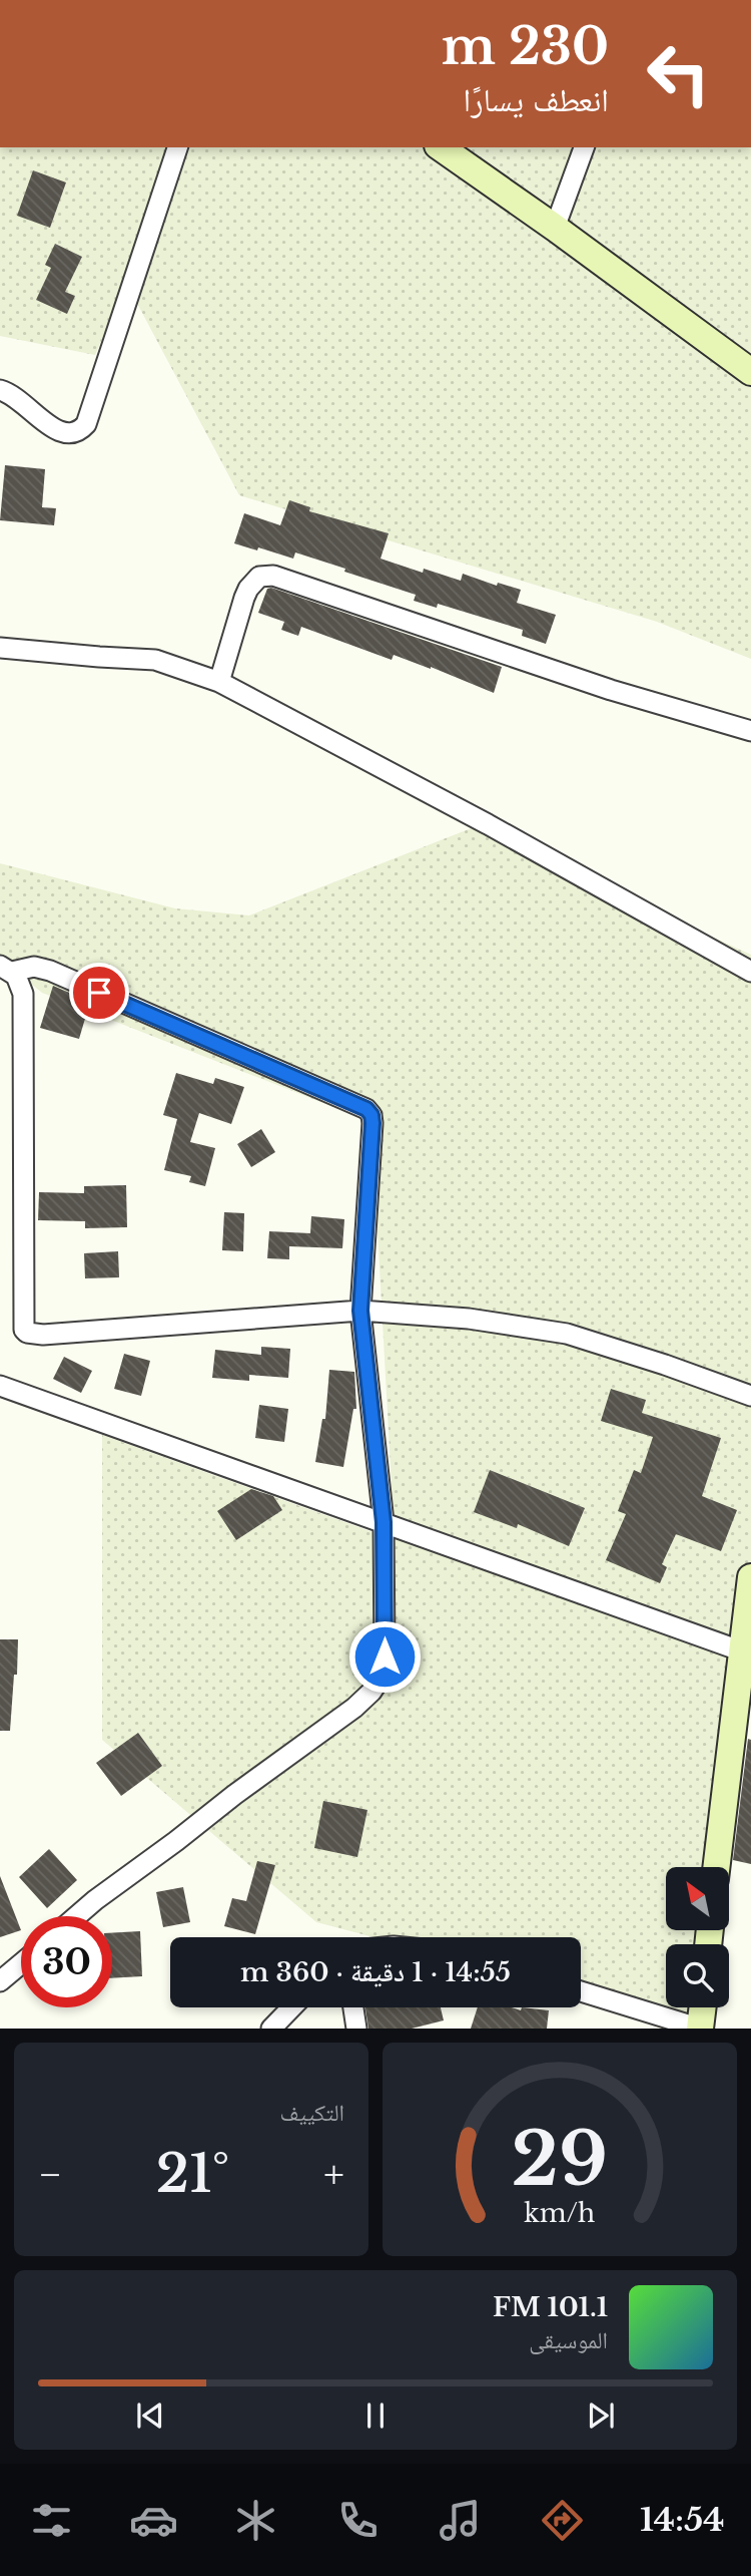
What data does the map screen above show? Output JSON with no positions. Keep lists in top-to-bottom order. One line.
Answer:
{"north":"top left","page":{"turn":["230 m","انعطف يسارًا"],"limit":"30","trip":"14:55 · 1 دقيقة · 360 m","tile":"التكييف","heat":["−","21°","+"],"song":["101.1 FM","الموسيقى"],"tabs":"14:54","gauge":["29","km/h"]}}
